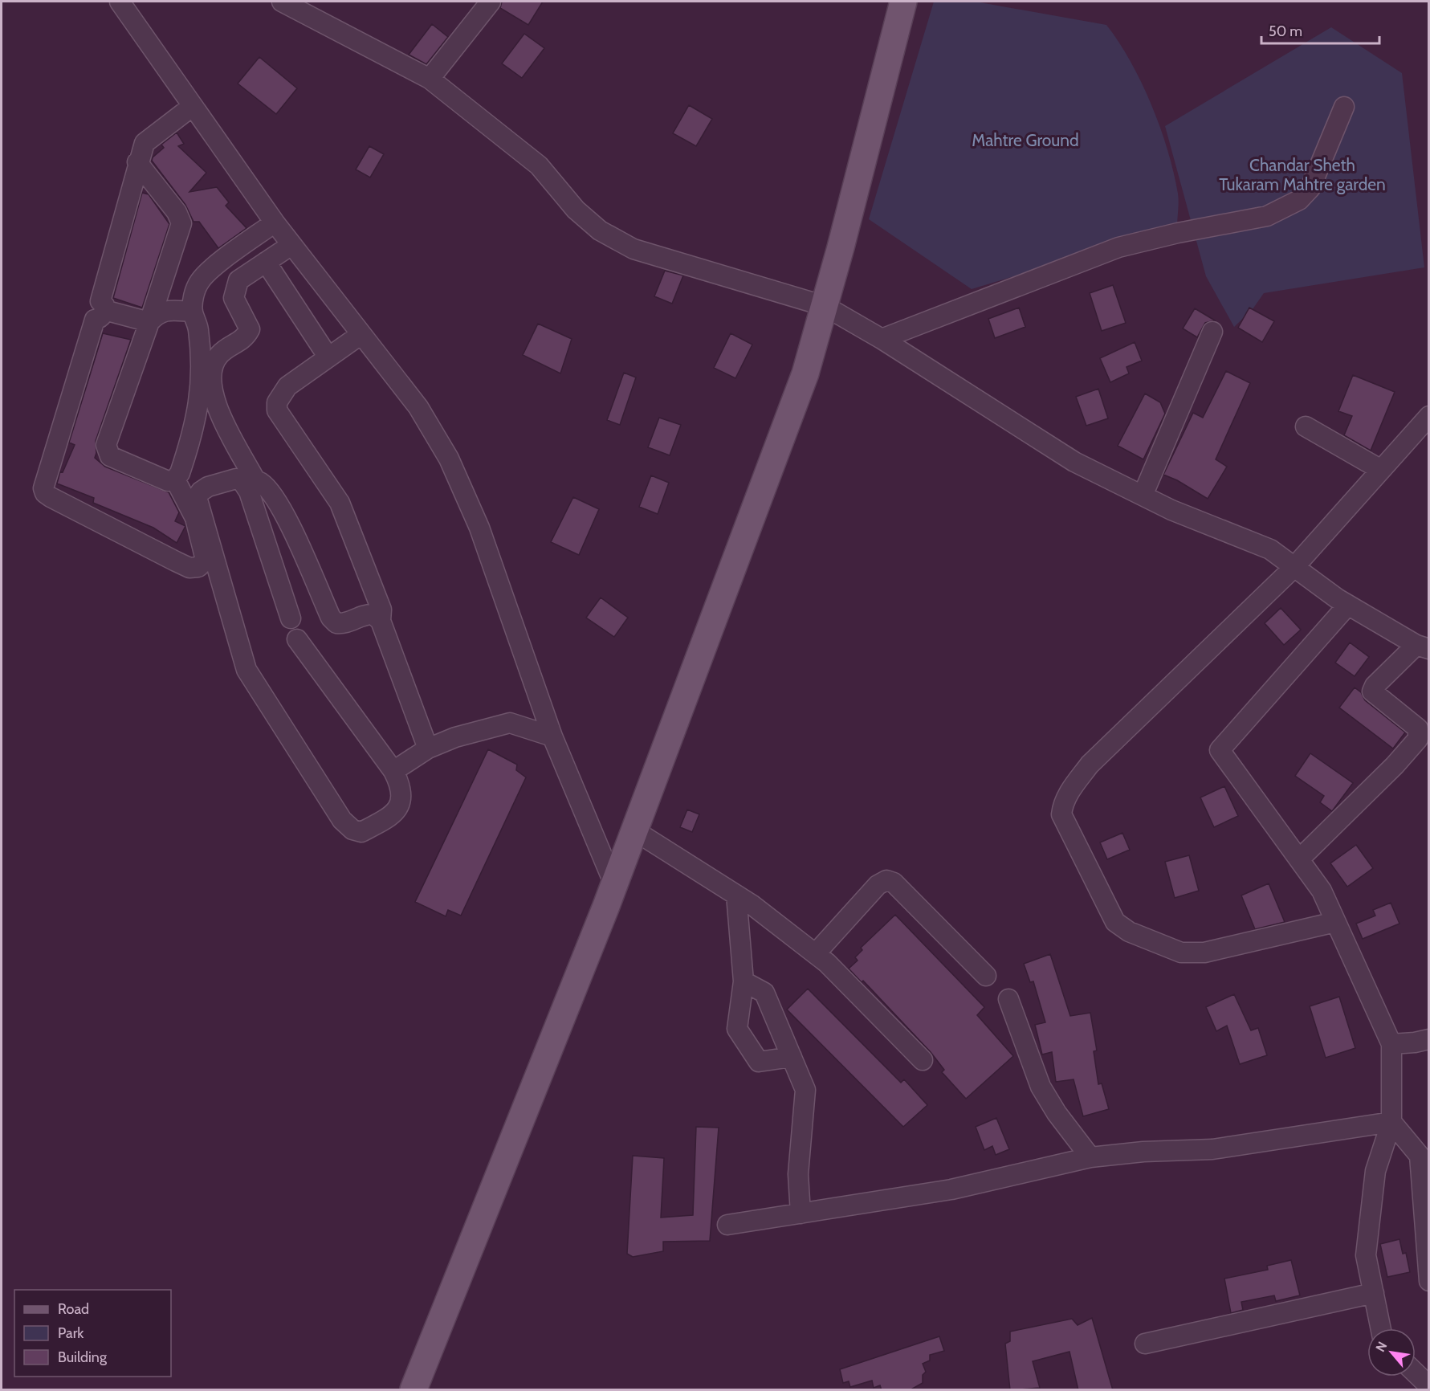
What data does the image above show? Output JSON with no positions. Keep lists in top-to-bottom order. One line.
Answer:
{"parks":["Mahtre Ground","Chandar Sheth Tukaram Mahtre garden"],"legend":["Road","Park","Building"],"scale_bar":"50 m","north":"top left"}
